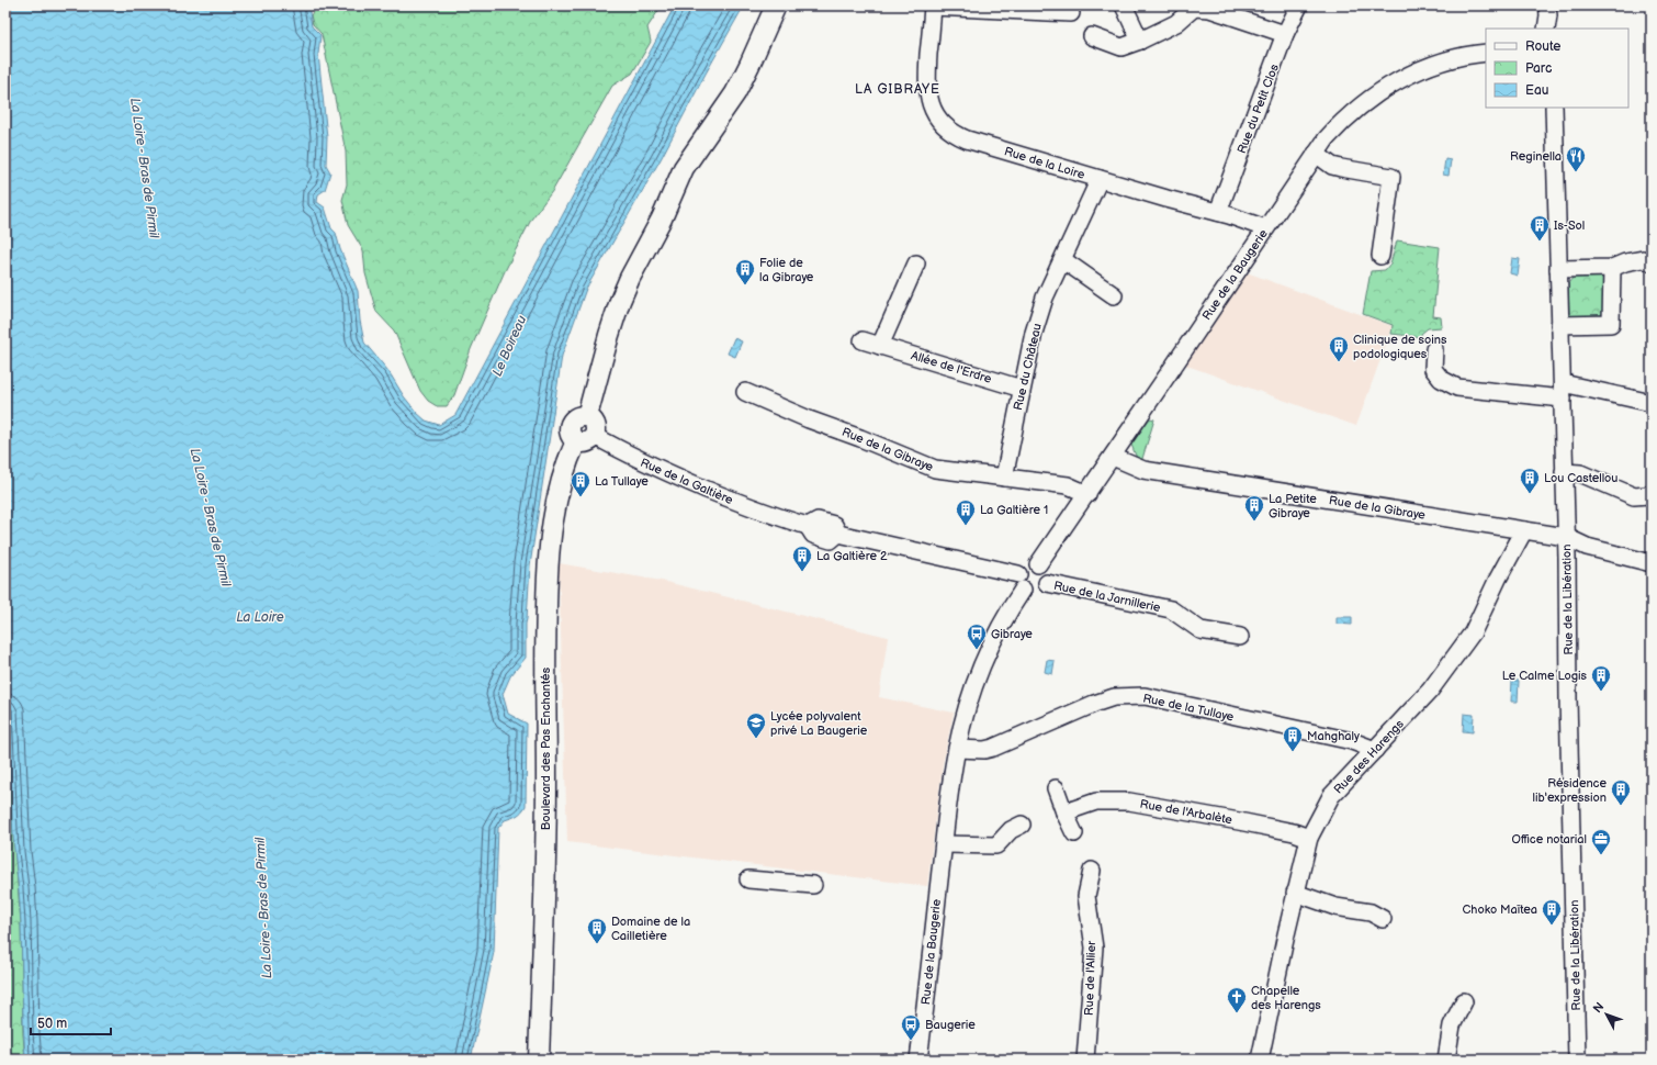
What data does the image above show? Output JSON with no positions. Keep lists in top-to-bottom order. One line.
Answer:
{"streets":{"main road":["Boulevard des Pas Enchantés"],"street":["Rue du Petit Clos","Rue de la Loire","Rue de la Baugerie","Allée de l'Erdre","Rue du Château","Rue de la Gibraye","Rue de la Galtière","Rue de la Jarnillerie","Rue de la Libération","Rue de la Tullaye","Rue des Harengs","Rue de l'Arbalète","Rue de l'Allier"]},"crossings":[["Rue du Petit Clos","Rue de la Loire"],["Rue de la Loire","Rue de la Baugerie"],["Rue de la Loire","Rue du Château"],["Rue de la Baugerie","Rue de la Gibraye"],["Rue de la Baugerie","Rue de la Galtière"],["Rue de la Baugerie","Rue de la Jarnillerie"],["Rue de la Baugerie","Rue de la Tullaye"],["Allée de l'Erdre","Rue du Château"],["Rue du Château","Rue de la Gibraye"],["Rue de la Gibraye","Rue de la Libération"],["Rue de la Gibraye","Rue des Harengs"],["Rue de la Galtière","Rue de la Jarnillerie"],["Rue de la Galtière","Boulevard des Pas Enchantés"],["Rue de la Tullaye","Rue des Harengs"],["Rue des Harengs","Rue de l'Arbalète"]],"districts":["LA GIBRAYE"],"water":["La Loire - Bras de Pirmil","Le Boireau","La Loire"],"places":{"restaurant":["Reginella"],"building":["Is-Sol","Folie de la Gibraye","Clinique de soins podologiques","Lou Castellou","La Tullaye","La Petite Gibraye","La Galtière 1","La Galtière 2","Le Calme Logis","Mahghaly","Résidence lib'expression","Choko Maïtea","Domaine de la Cailletière"],"bus stop":["Gibraye","Baugerie"],"school or university":["Lycée polyvalent privé La Baugerie"],"office":["Office notarial"],"church":["Chapelle des Harengs"]},"legend":["Route","Parc","Eau"],"scale_bar":"50 m","north":"top left"}
